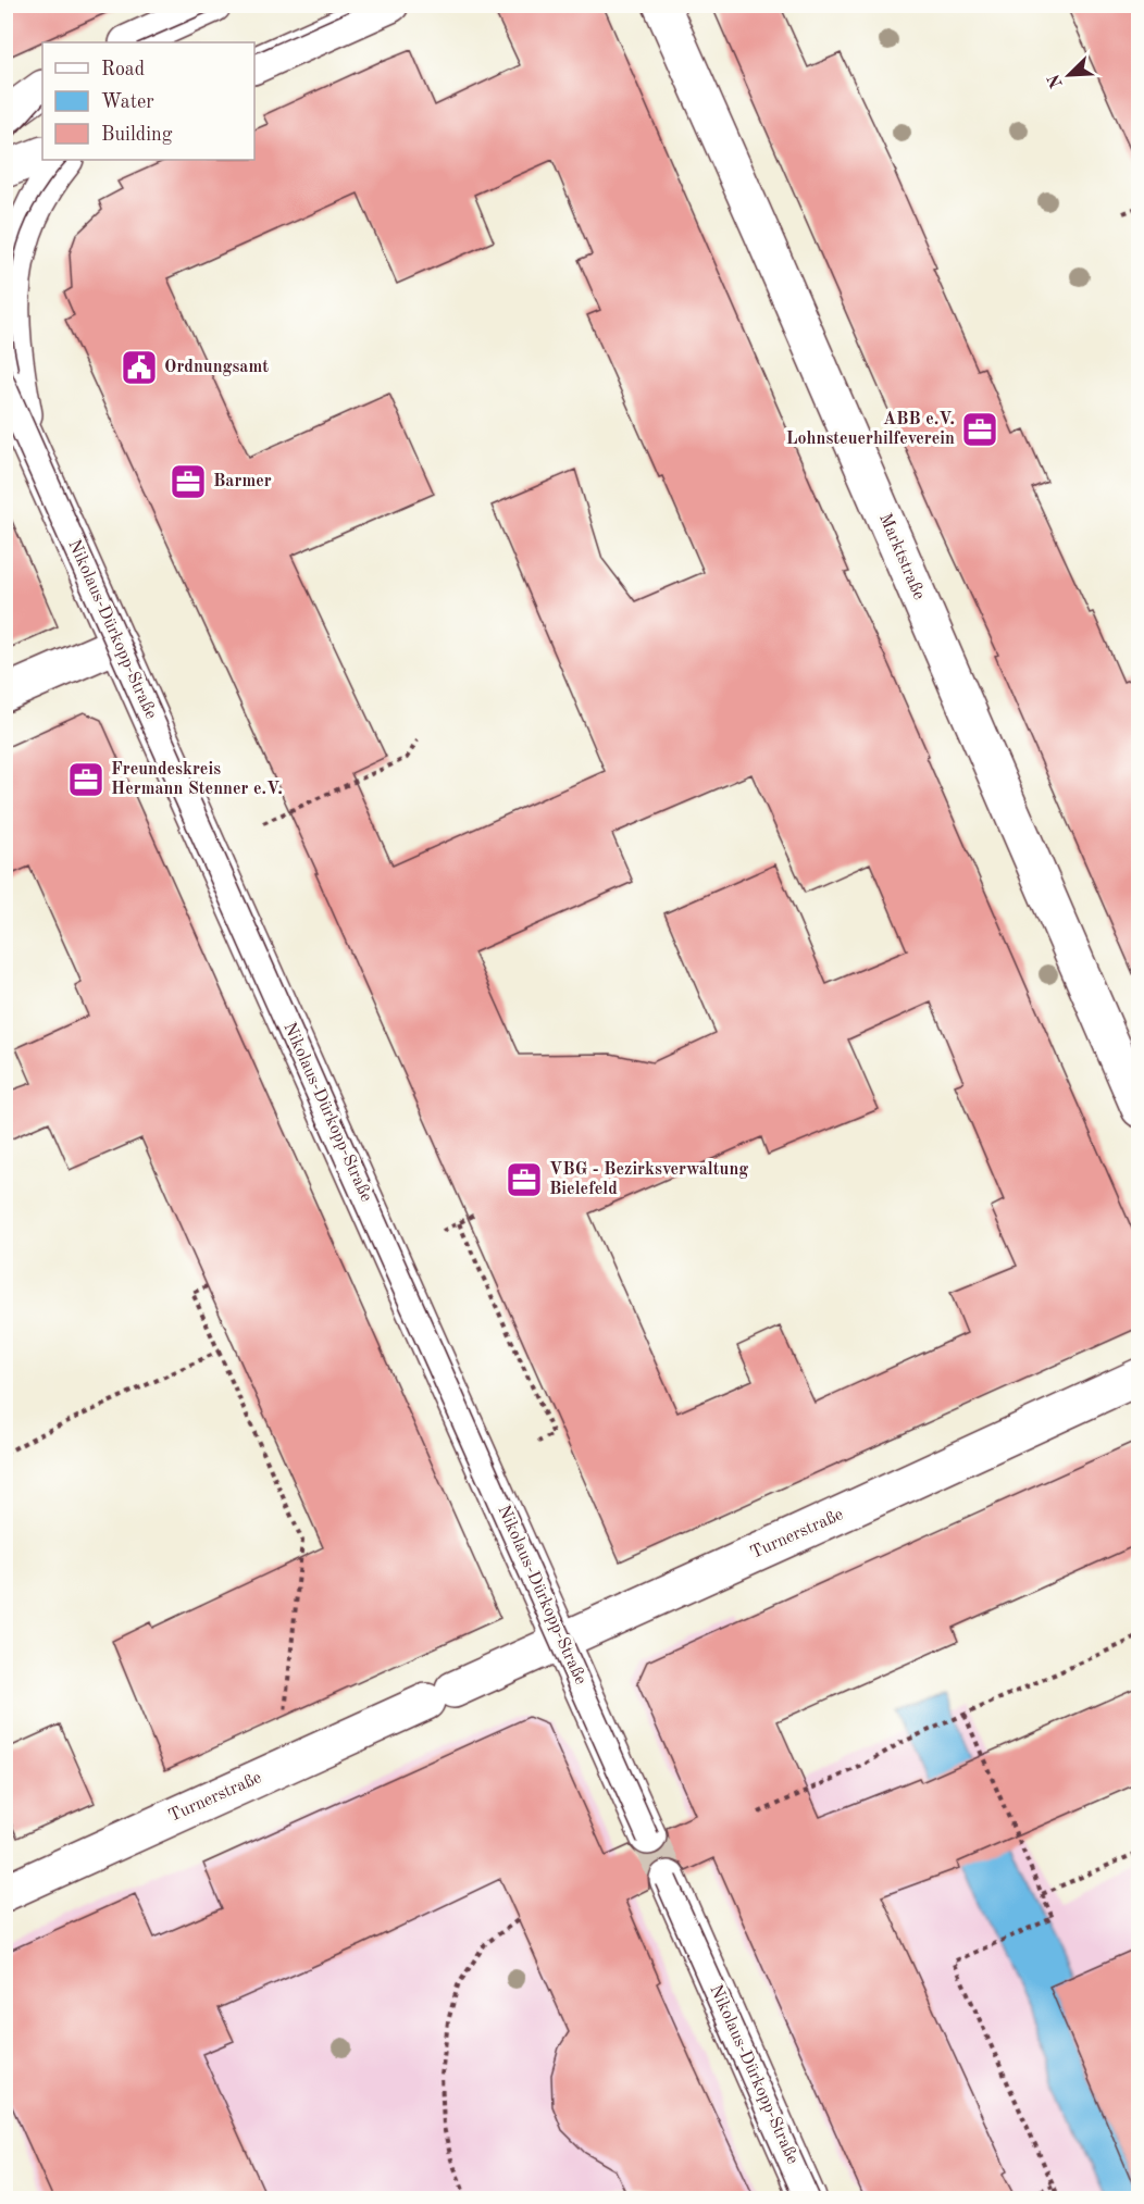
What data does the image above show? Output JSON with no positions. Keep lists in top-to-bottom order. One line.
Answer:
{"streets":{"street":["Marktstraße","Nikolaus-Dürkopp-Straße","Turnerstraße"]},"crossings":[["Nikolaus-Dürkopp-Straße","Turnerstraße"]],"places":{"public building":["Ordnungsamt"],"office":["ABB e.V. Lohnsteuerhilfeverein","Barmer","Freundeskreis Hermann Stenner e.V.","VBG - Bezirksverwaltung Bielefeld"]},"legend":["Road","Water","Building"],"north":"bottom left"}
